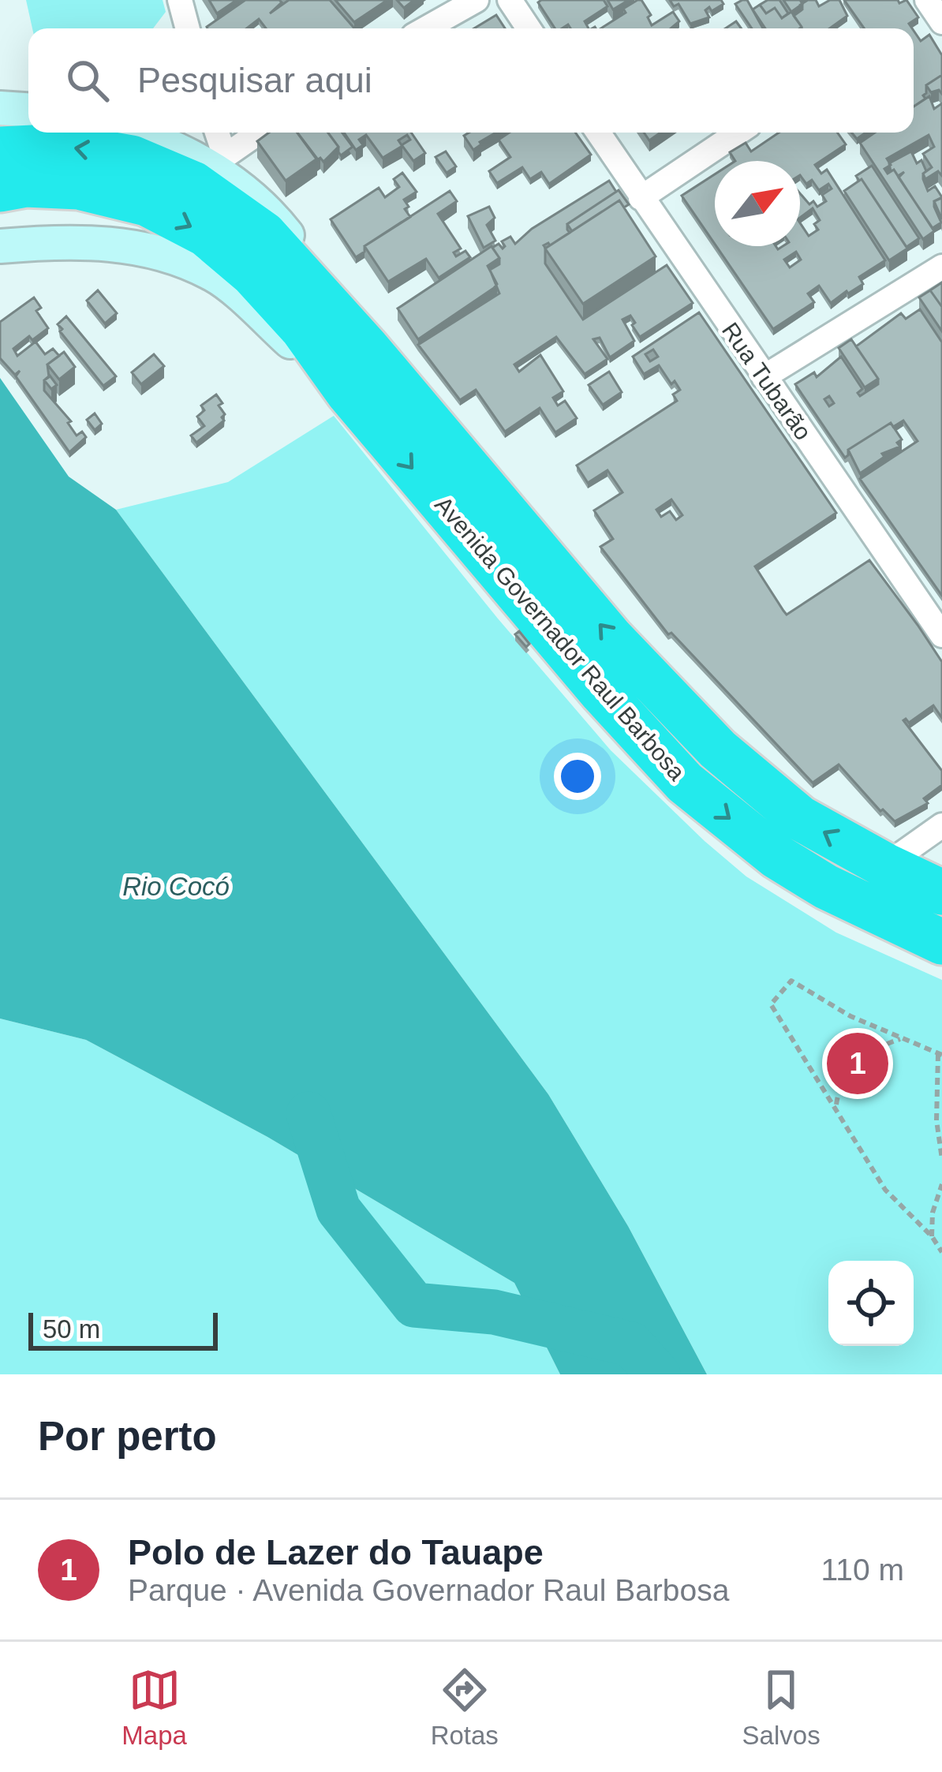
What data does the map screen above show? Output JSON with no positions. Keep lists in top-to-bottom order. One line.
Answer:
{"streets":{"highway":["Avenida Governador Raul Barbosa"],"street":["Rua Tubarão"]},"water":["Rio Cocó"],"scale_bar":"50 m","north":"top right","page":{"search":"Pesquisar aqui","pins":"1","scale":"50 m","heading":"Por perto","list":[{"mark":"1","name":"Polo de Lazer do Tauape","note":"Parque · Avenida Governador Raul Barbosa","value":"110 m"}],"nav":["Mapa","Rotas","Salvos"]}}
